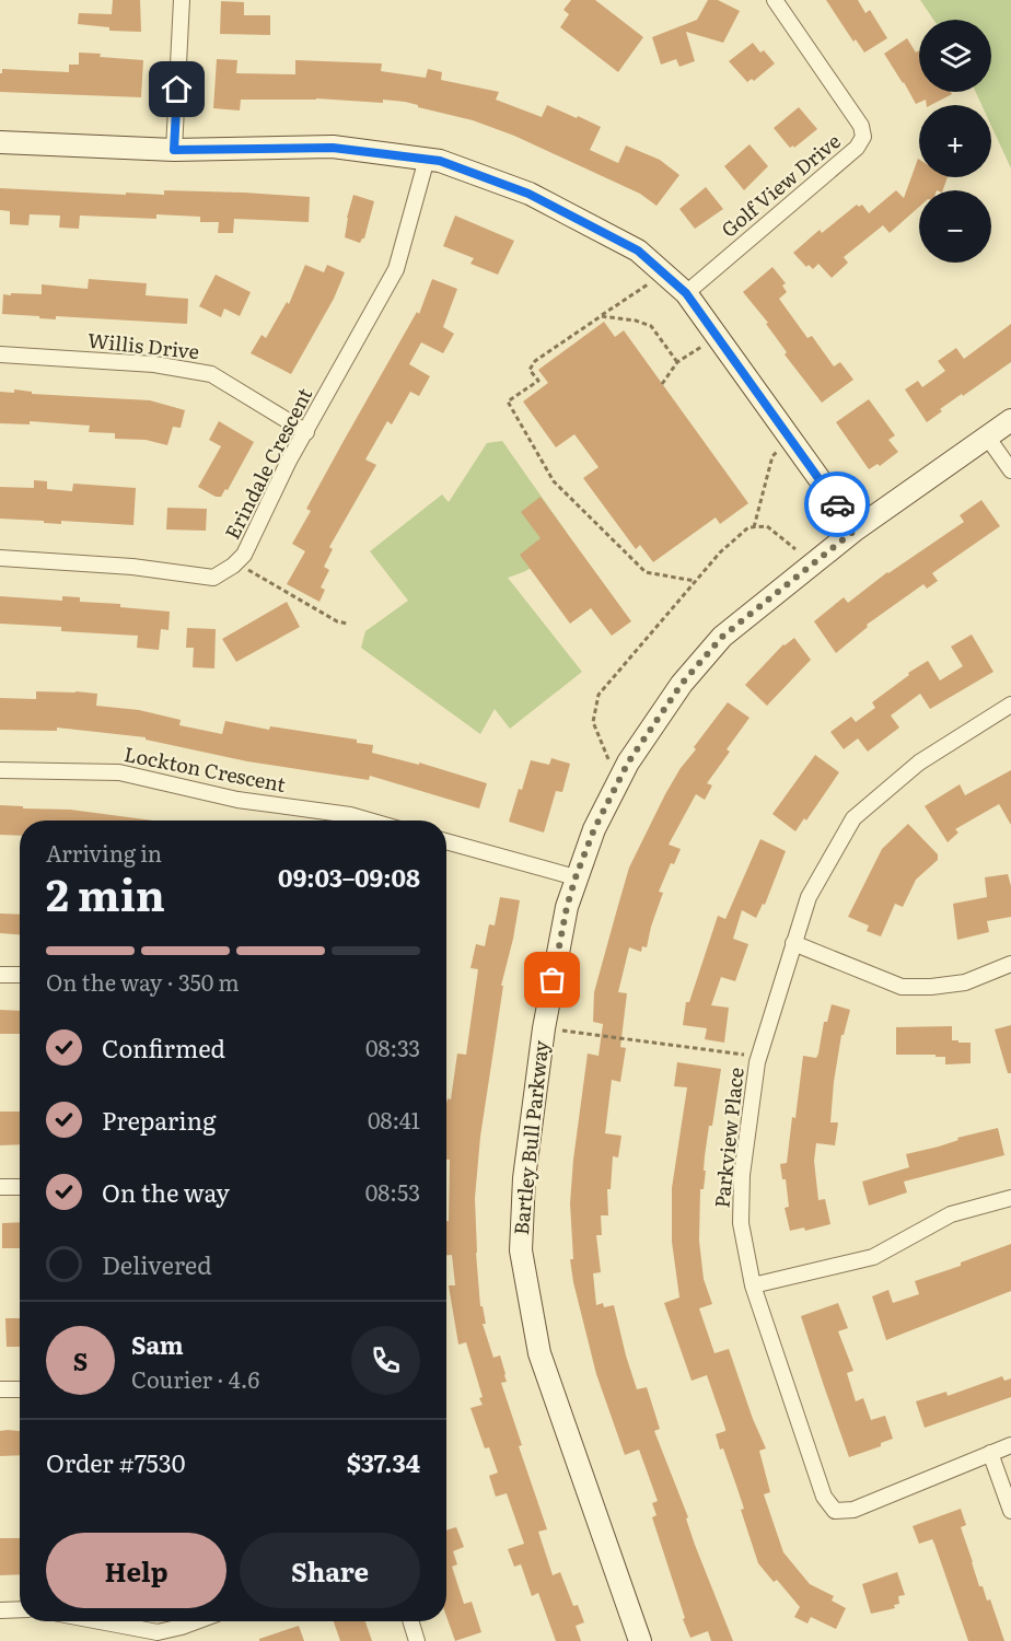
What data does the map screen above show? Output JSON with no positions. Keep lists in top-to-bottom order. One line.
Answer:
{"streets":{"street":["Golf View Drive","Willis Drive","Erindale Crescent","Lockton Crescent","Bartley Bull Parkway","Parkview Place"]},"crossings":[["Willis Drive","Erindale Crescent"]],"page":{"map_buttons":["+","−"],"heading":["2 min","Arriving in","09:03–09:08"],"panel":["Sam","Courier · 4.6","Order #7530","$37.34"],"bar":"On the way · 350 m","list":[["Confirmed","08:33"],["Preparing","08:41"],["On the way","08:53"],"Delivered"],"round":"S","buttons":["Help","Share"]}}
